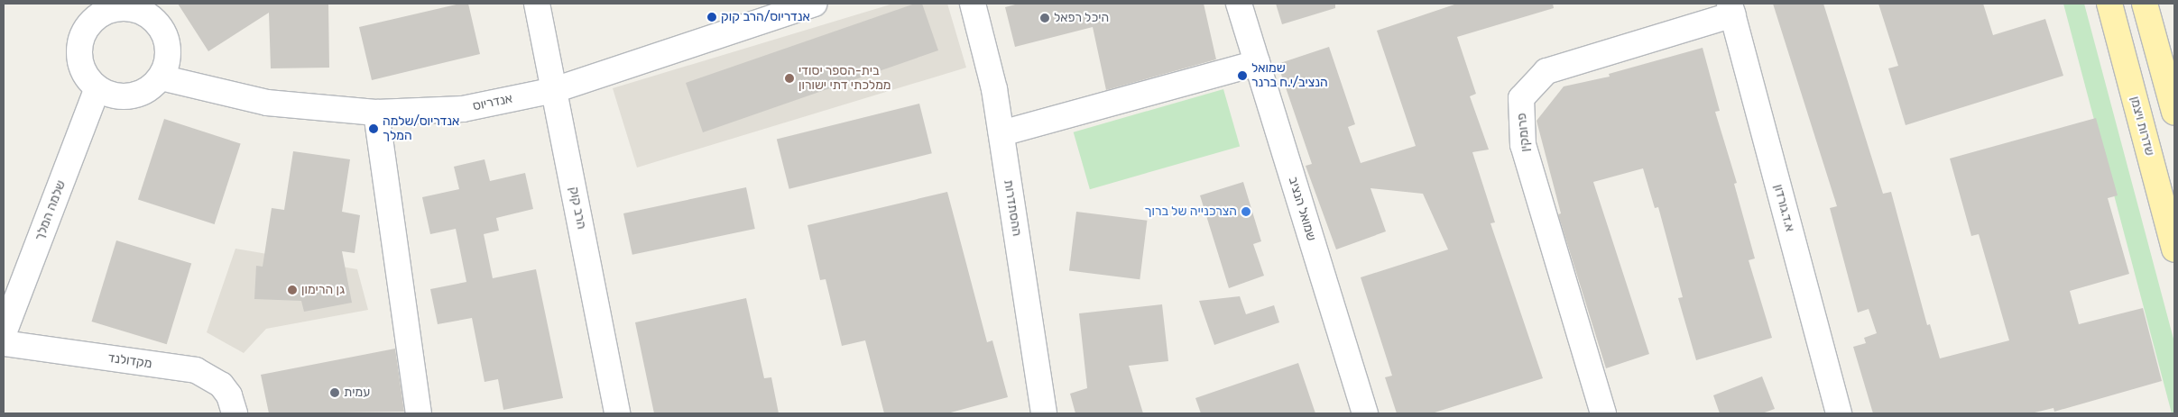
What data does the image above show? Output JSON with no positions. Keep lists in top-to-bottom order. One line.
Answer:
{"streets":{"main road":["שדרות ויצמן"],"street":["אנדריוס","פרומקין","הרב קוק","ההסתדרות","א.ד.גורדון","שמואל הנציב","שלמה המלך","מקדולנד"]},"crossings":[["אנדריוס","הרב קוק"],["אנדריוס","שלמה המלך"],["פרומקין","א.ד.גורדון"]],"places":["אנדריוס/הרב קוק","היכל רפאל","שמואל הנציב/י.ח ברנר","בית-הספר יסודי ממלכתי דתי ישורון","אנדריוס/שלמה המלך","הצרכנייה של ברוך","גן הרימון","עמית"]}
